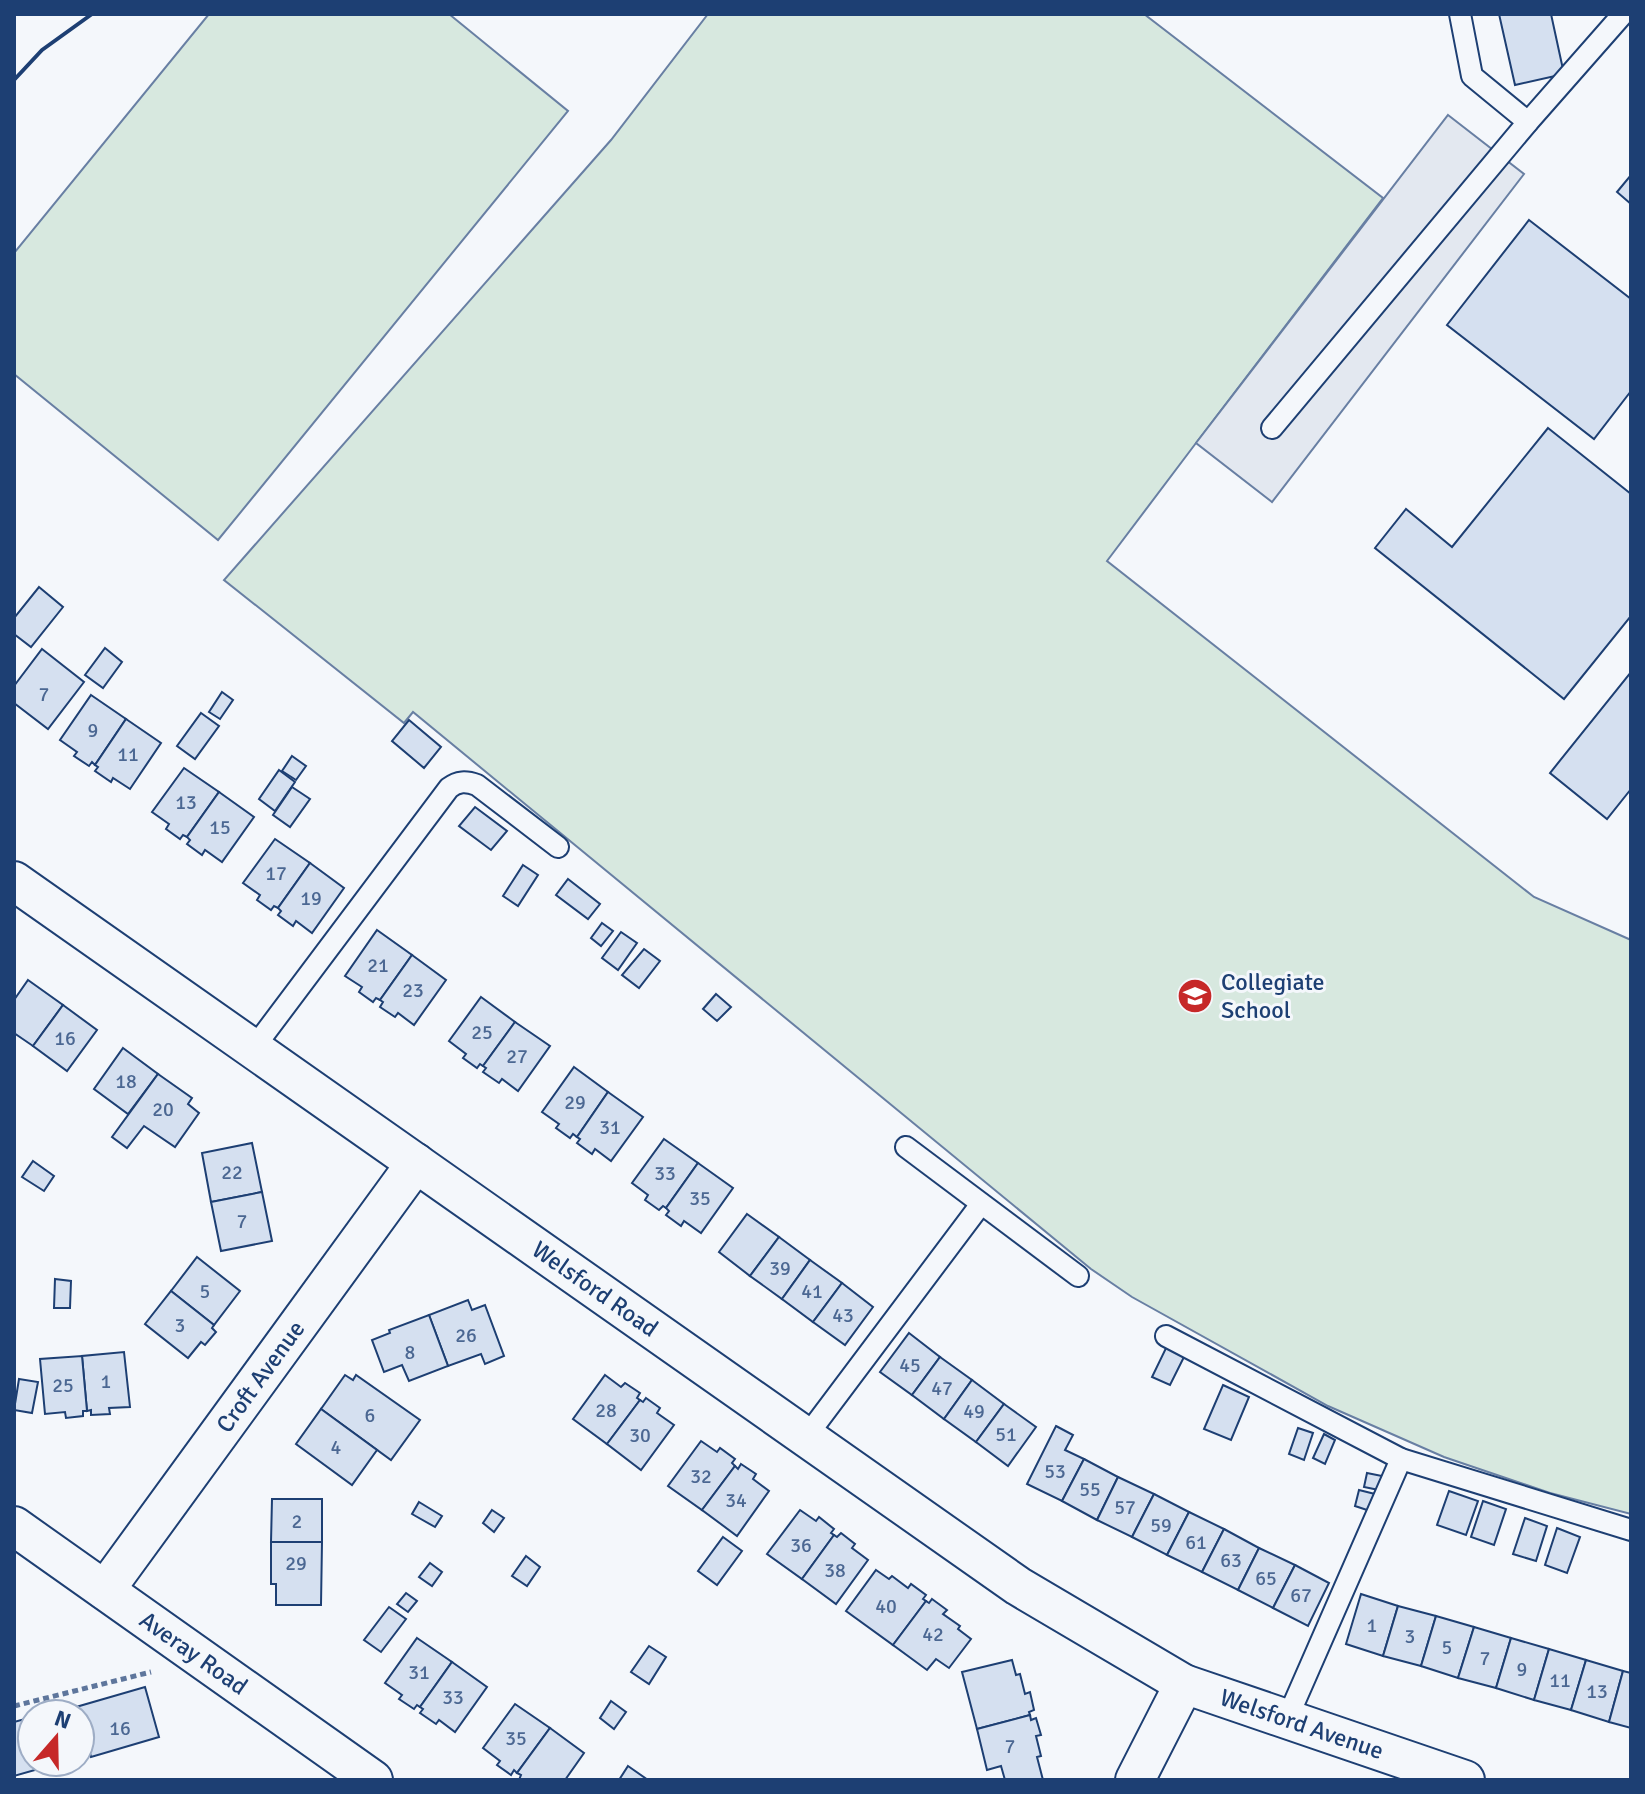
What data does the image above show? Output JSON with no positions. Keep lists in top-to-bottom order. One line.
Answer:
{"streets":{"street":["Welsford Road","Croft Avenue","Averay Road","Welsford Avenue"]},"crossings":[["Welsford Road","Croft Avenue"],["Welsford Road","Welsford Avenue"],["Croft Avenue","Averay Road"]],"places":{"school or university":["Collegiate School"]},"house_numbers":["7","9","11","13","15","17","19","21","23","25","16","27","18","29","20","31","22","33","35","7","39","5","41","43","3","26","8","45","1","25","47","28","49","6","51","30","4","53","32","55","34","57","2","59","61","36","63","29","38","65","67","40","1","42","3","5","7","9","31","11","13","33","16","35","7"],"north":"top"}
